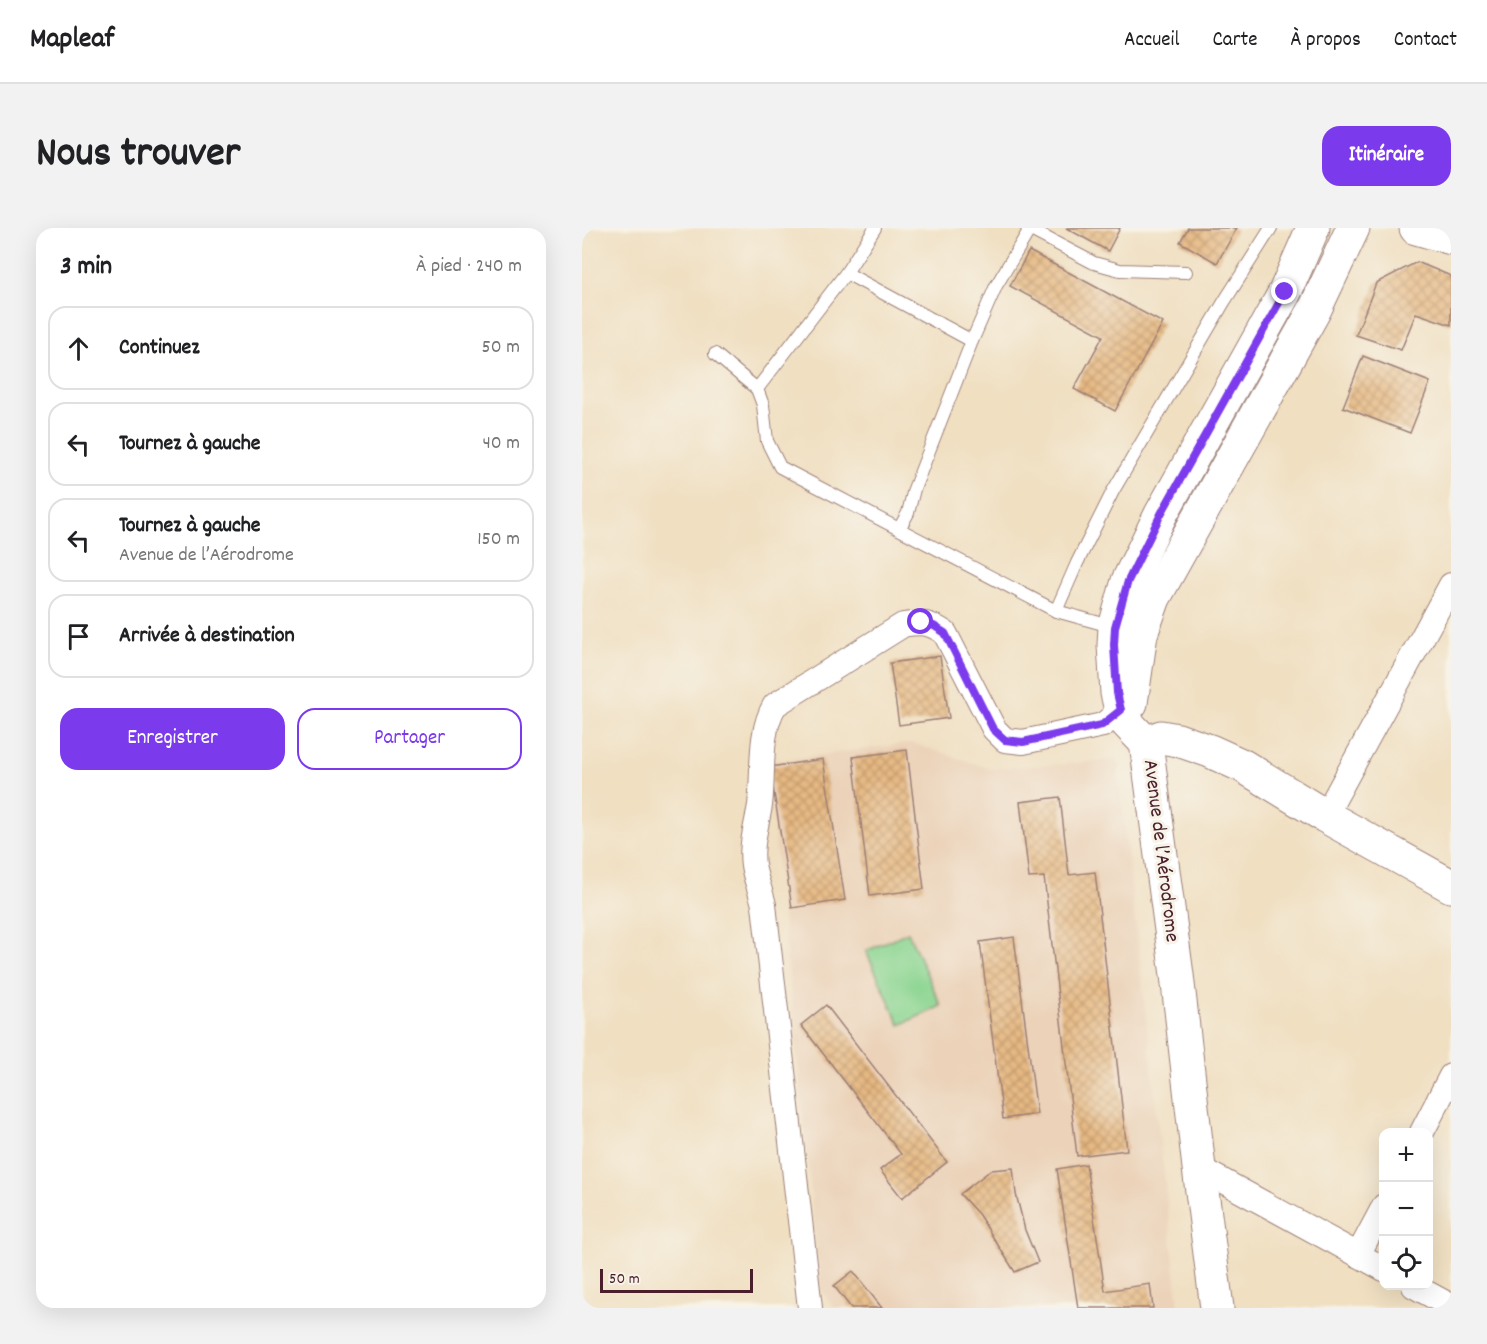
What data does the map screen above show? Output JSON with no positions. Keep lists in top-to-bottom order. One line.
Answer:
{"streets":{"main road":["Avenue de l’Aérodrome"]},"scale_bar":"50 m","page":{"header":"Mapleaf","nav":["Accueil","Carte","À propos","Contact"],"title":"Nous trouver","buttons":["Itinéraire",["Enregistrer","Partager"]],"heading":["3 min","À pied · 240 m"],"list":[["Continuez","50 m"],["Tournez à gauche","40 m"],["Tournez à gauche","Avenue de l’Aérodrome","150 m"],"Arrivée à destination"],"map_buttons":["+","−"],"scale":"50 m"}}
